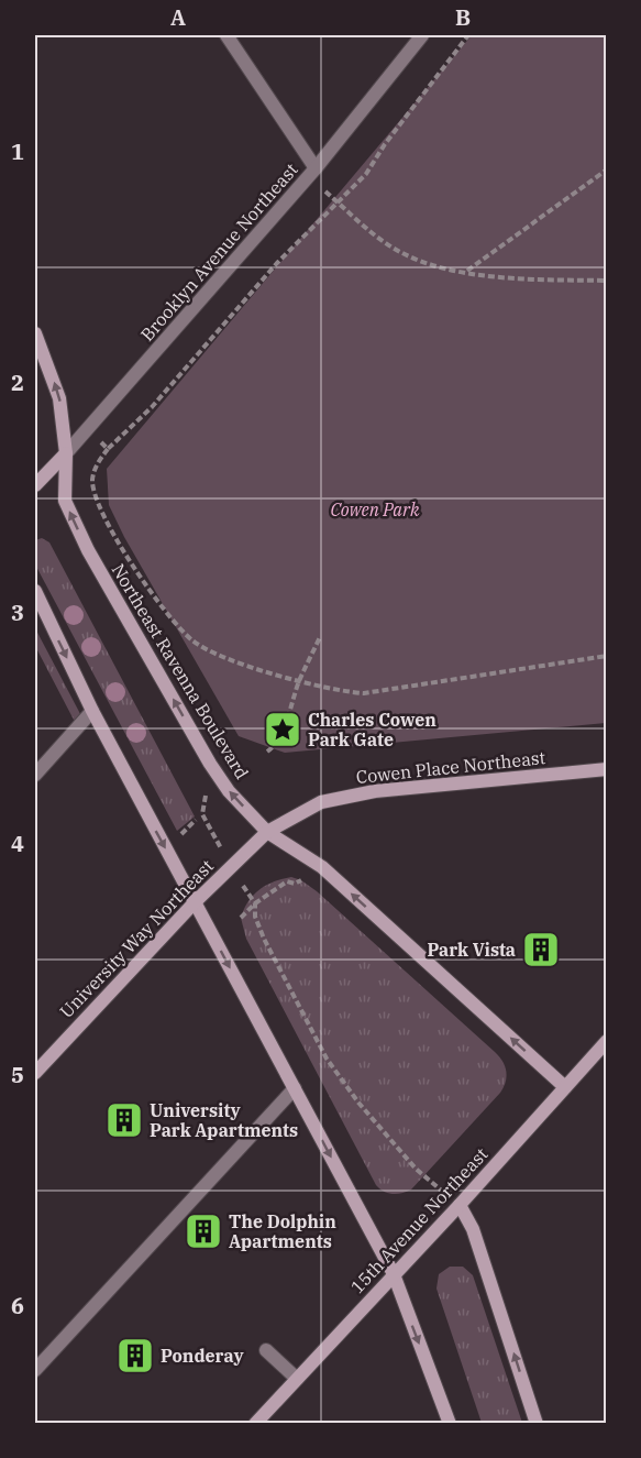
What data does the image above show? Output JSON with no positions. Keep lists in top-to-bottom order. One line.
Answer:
{"streets":{"main road":["Brooklyn Avenue Northeast","Northeast Ravenna Boulevard","Cowen Place Northeast","University Way Northeast","15th Avenue Northeast"]},"crossings":[["Brooklyn Avenue Northeast","Northeast Ravenna Boulevard"],["Northeast Ravenna Boulevard","Cowen Place Northeast"],["Northeast Ravenna Boulevard","University Way Northeast"],["Northeast Ravenna Boulevard","15th Avenue Northeast"],["Cowen Place Northeast","University Way Northeast"]],"parks":["Cowen Park"],"places":{"place":["Charles Cowen Park Gate"],"building":["Park Vista","University Park Apartments","The Dolphin Apartments","Ponderay"]},"grid":{"columns":["A","B"],"rows":["1","2","3","4","5","6"]}}
